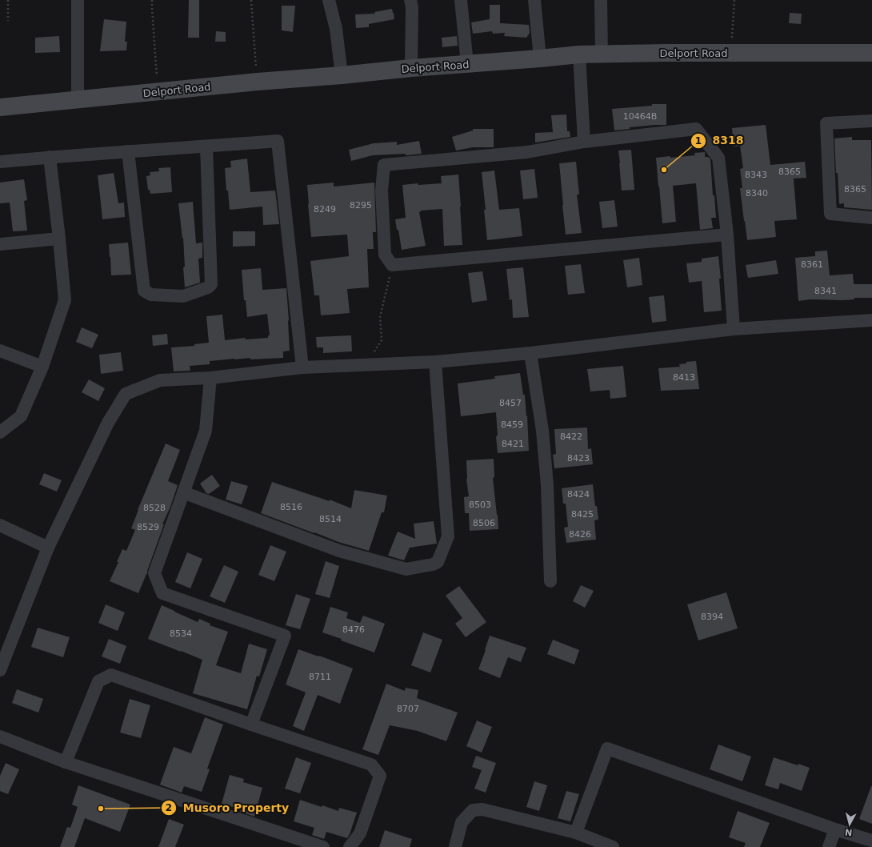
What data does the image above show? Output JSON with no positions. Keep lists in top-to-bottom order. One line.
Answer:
{"streets":{"main road":["Delport Road"]},"places":["8318","Musoro Property"],"house_numbers":["10464B","8365","8343","8365","8340","8295","8249","8361","8341","8413","8457","8459","8422","8421","8423","8424","8503","8516","8528","8425","8514","8506","8529","8426","8394","8476","8534","8711","8707"],"north":"bottom"}
